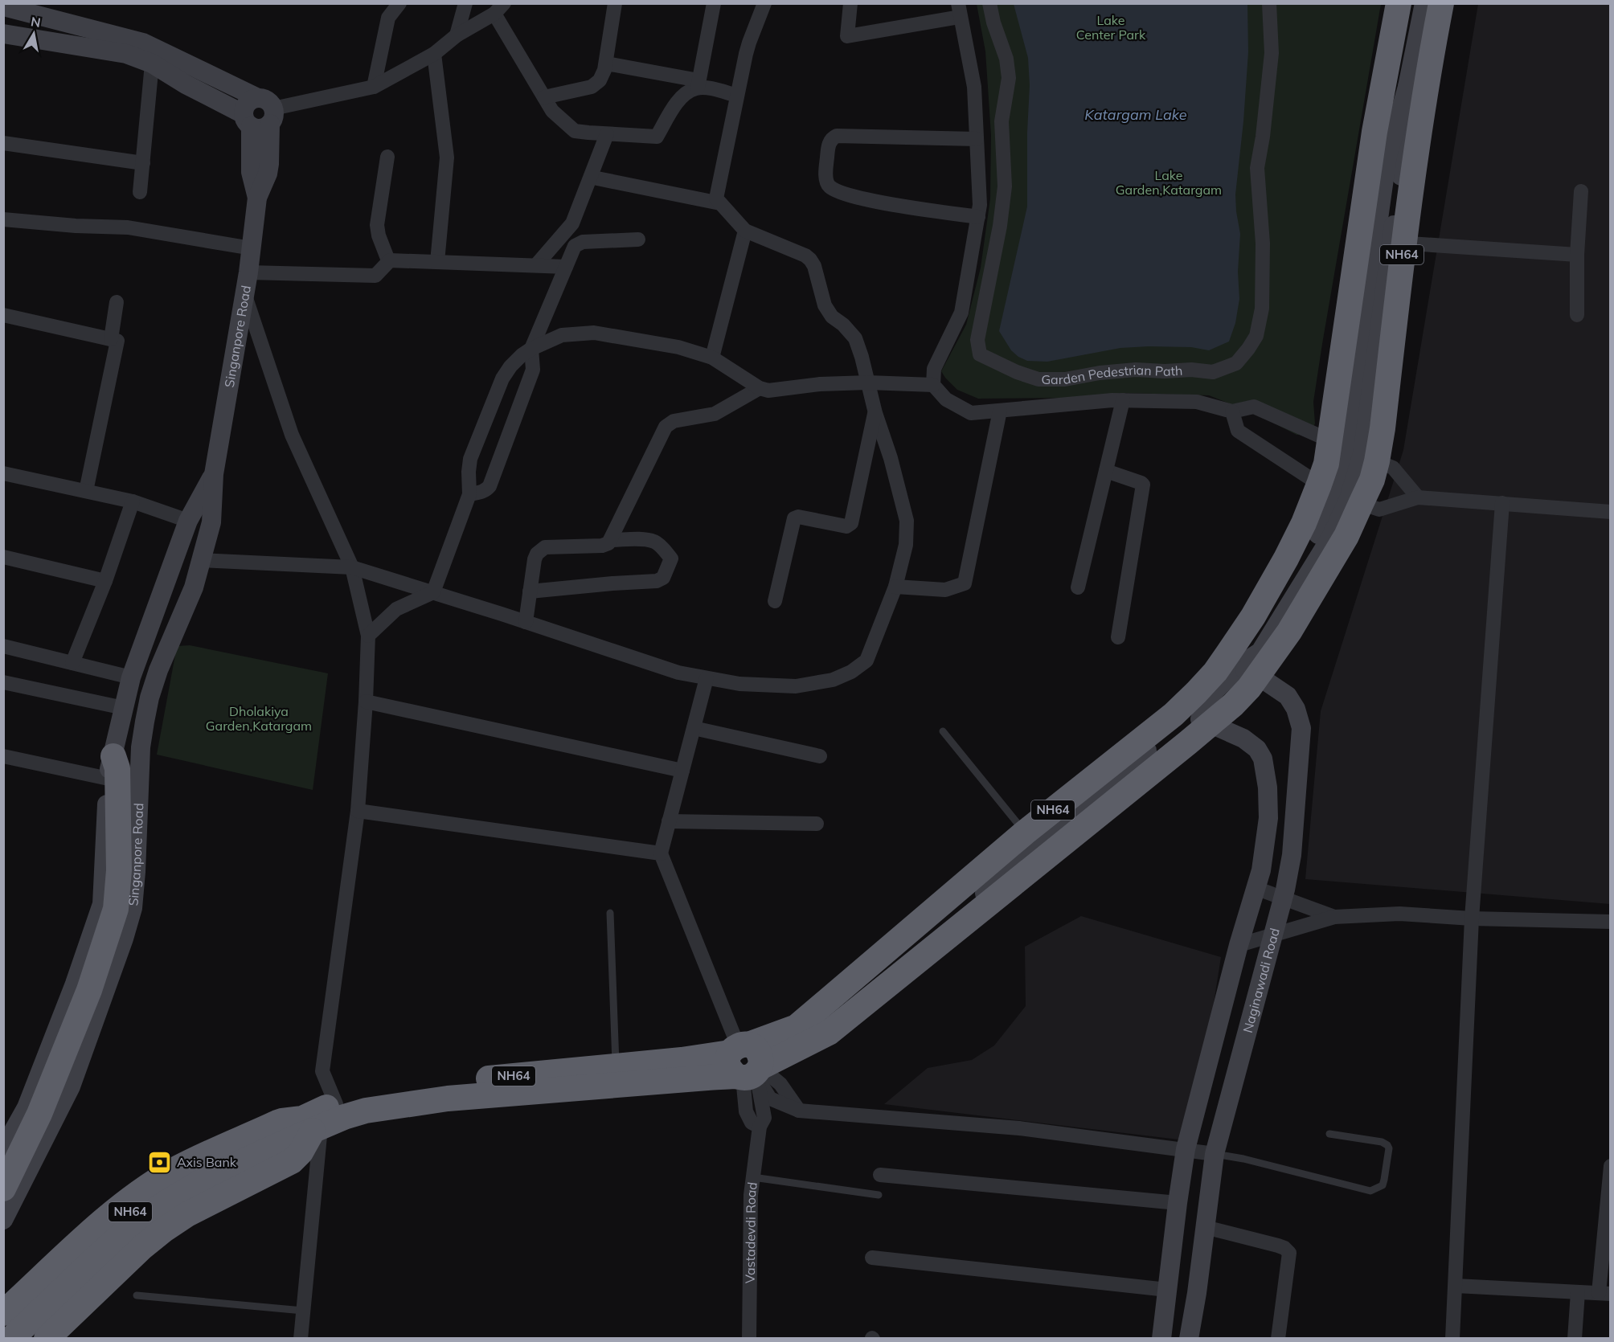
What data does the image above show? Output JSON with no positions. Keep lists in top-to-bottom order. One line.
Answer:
{"streets":{"highway":["NH64"],"main road":["Singanpore Road","Naginawadi Road"],"street":["Garden Pedestrian Path","Vastadevdi Road"]},"crossings":[["NH64","Naginawadi Road"],["NH64","Vastadevdi Road"]],"water":["Katargam Lake"],"parks":["Lake Center Park","Lake Garden,Katargam","Dholakiya Garden,Katargam"],"places":{"bank":["Axis Bank"]},"north":"top"}
